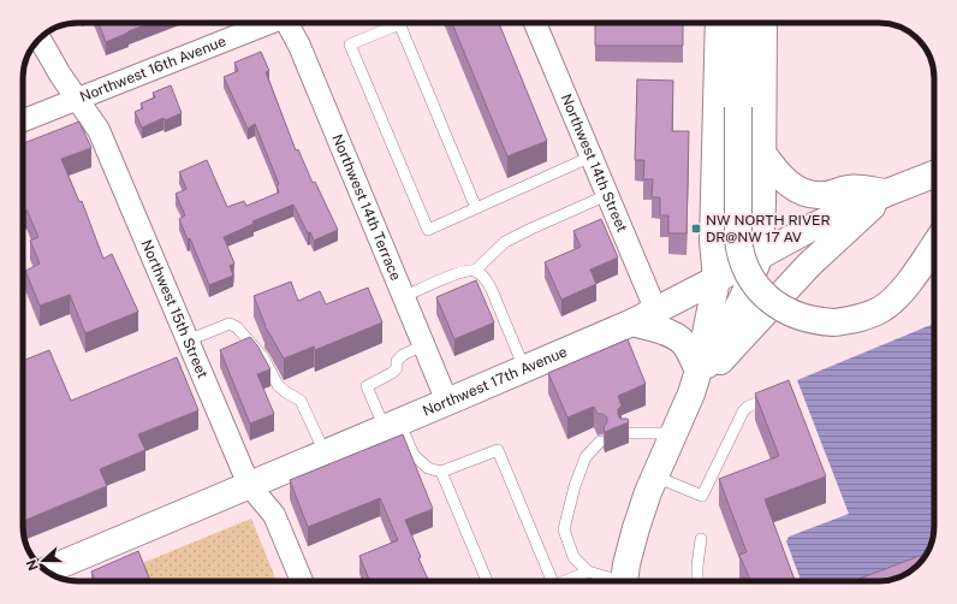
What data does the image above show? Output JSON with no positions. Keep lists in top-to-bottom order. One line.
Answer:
{"streets":{"main road":["Northwest 17th Avenue"],"street":["Northwest 16th Avenue","Northwest 14th Street","Northwest 14th Terrace","Northwest 15th Street"]},"crossings":[["Northwest 16th Avenue","Northwest 15th Street"],["Northwest 14th Street","Northwest 17th Avenue"],["Northwest 14th Terrace","Northwest 17th Avenue"],["Northwest 15th Street","Northwest 17th Avenue"]],"places":{"transit":["NW NORTH RIVER DR@NW 17 AV"]},"north":"left"}
